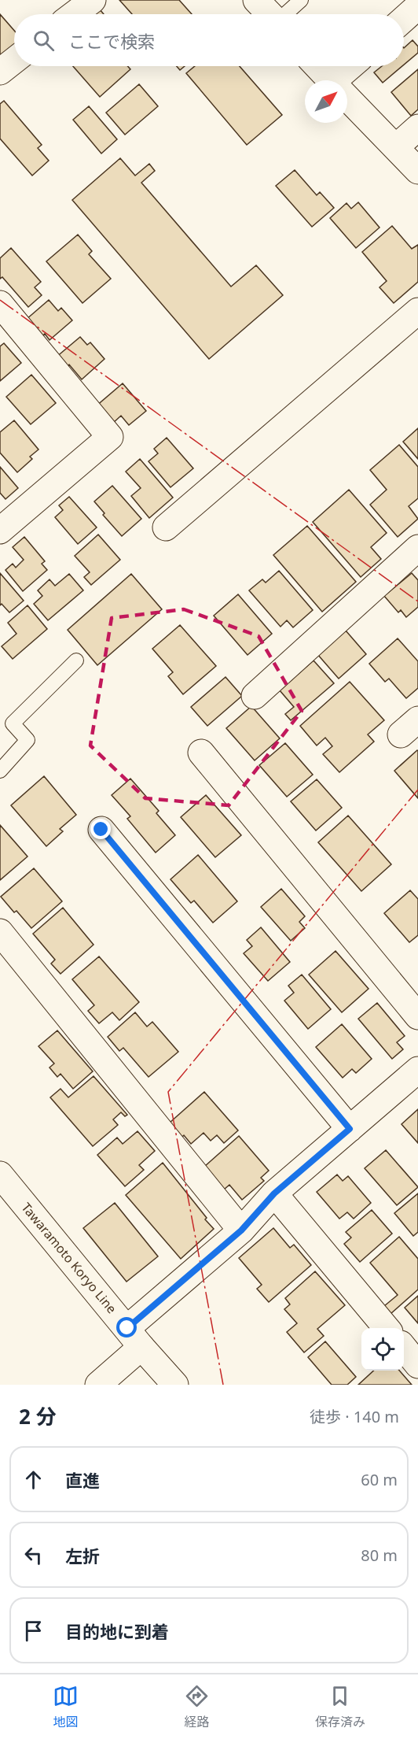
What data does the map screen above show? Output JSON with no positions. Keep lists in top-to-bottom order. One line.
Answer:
{"streets":{"street":["Tawaramoto Koryo Line"]},"north":"top right","page":{"search":"ここで検索","heading":["2 分","徒歩 · 140 m"],"list":[["直進","60 m"],["左折","80 m"],"目的地に到着"],"nav":["地図","経路","保存済み"]}}
